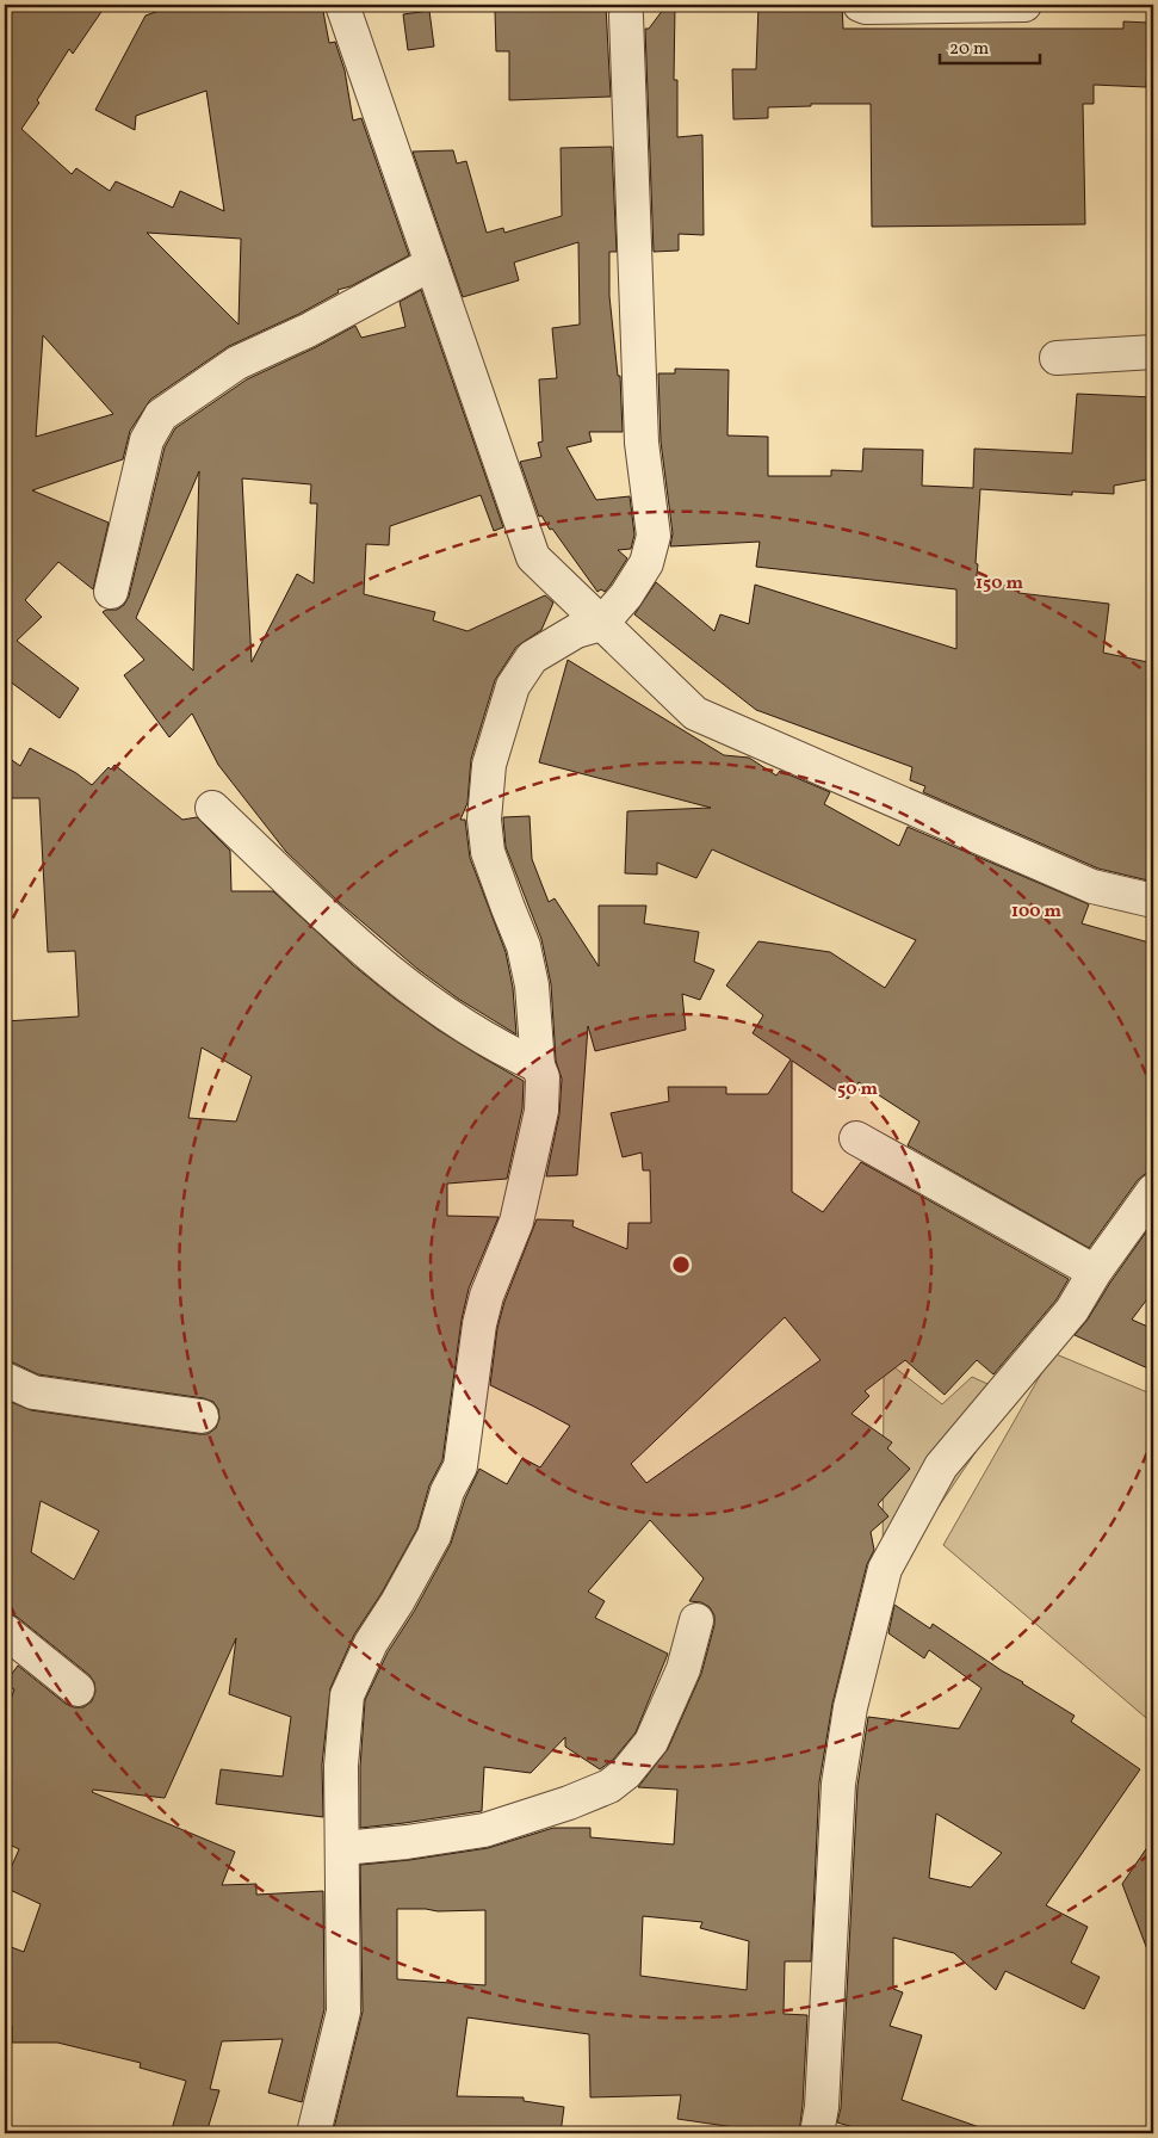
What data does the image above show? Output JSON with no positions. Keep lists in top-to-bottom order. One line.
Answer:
{"scale_bar":"20 m","rings":["150 m","100 m","50 m"]}
